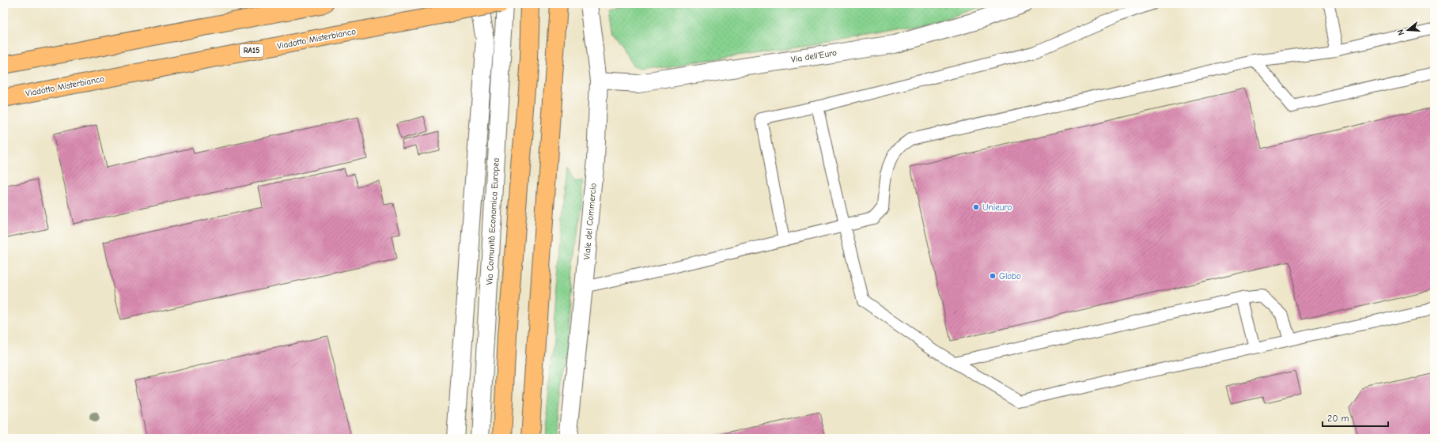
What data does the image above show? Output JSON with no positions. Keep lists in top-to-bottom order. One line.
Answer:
{"streets":{"main road":["Viadotto Misterbianco","RA15"],"street":["Via dell'Euro","Via Comunità Economica Europea","Viale del Commercio"]},"crossings":[["Via dell'Euro","Viale del Commercio"]],"places":["Unieuro","Globo"],"scale_bar":"20 m","north":"left"}
